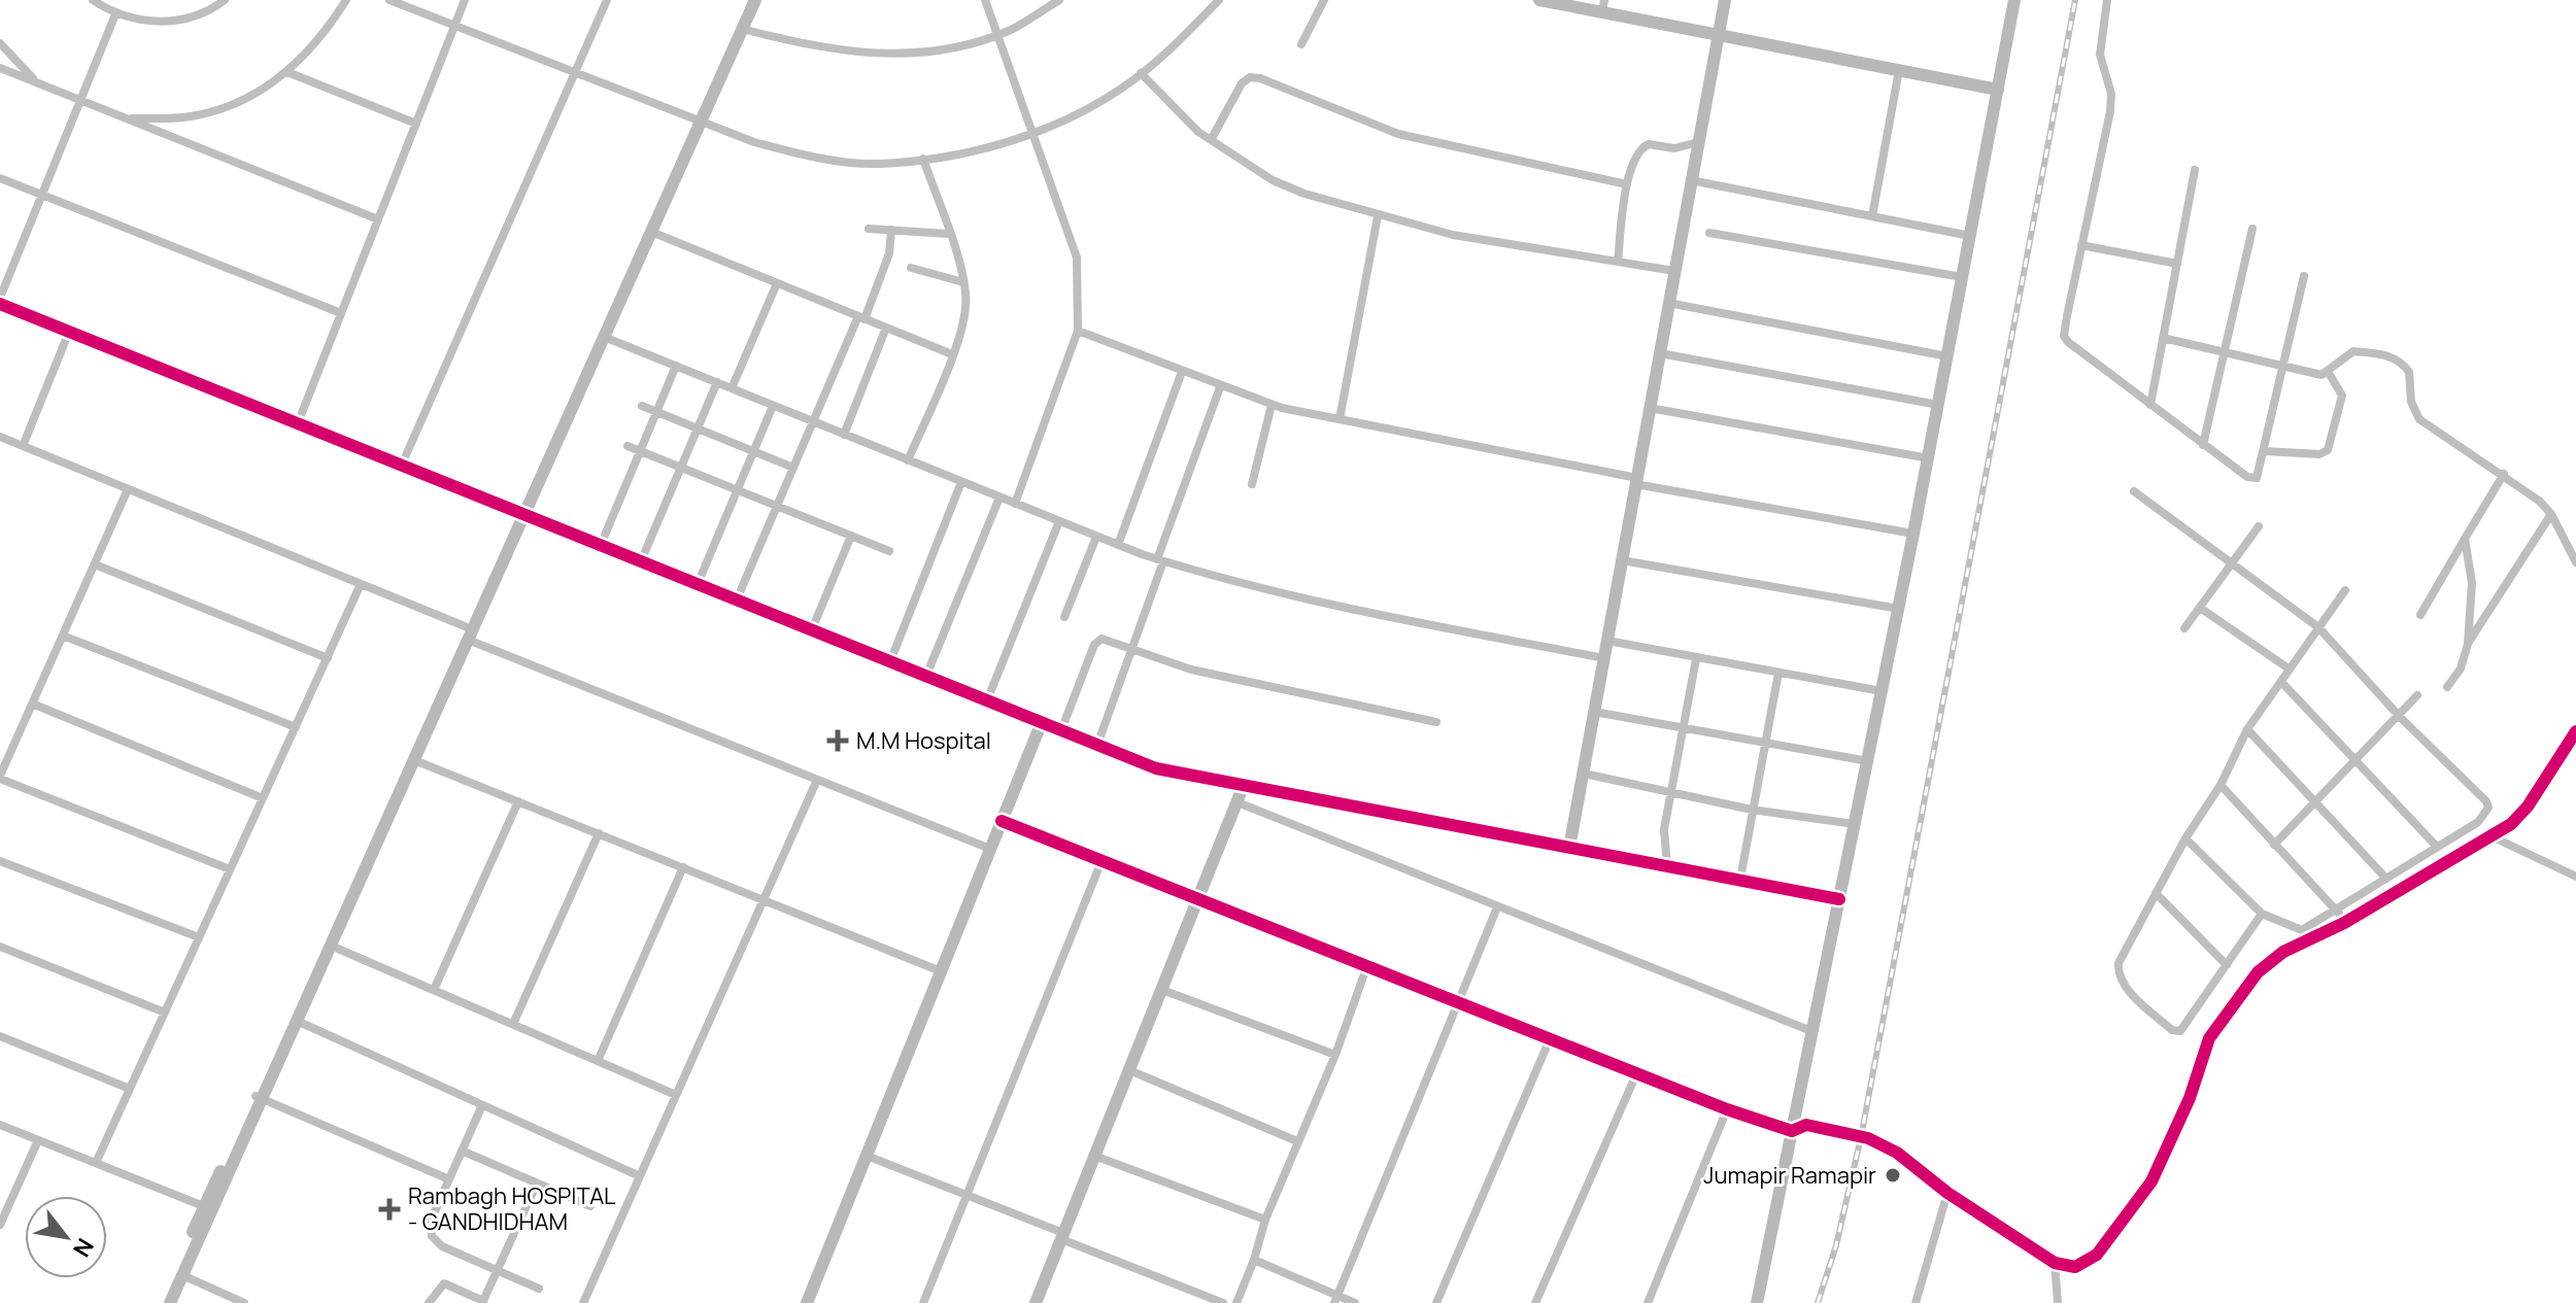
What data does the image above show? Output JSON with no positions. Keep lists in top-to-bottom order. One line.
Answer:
{"places":{"health":["M.M Hospital","Rambagh HOSPITAL - GANDHIDHAM"],"other":["Jumapir Ramapir"]},"north":"bottom right"}
